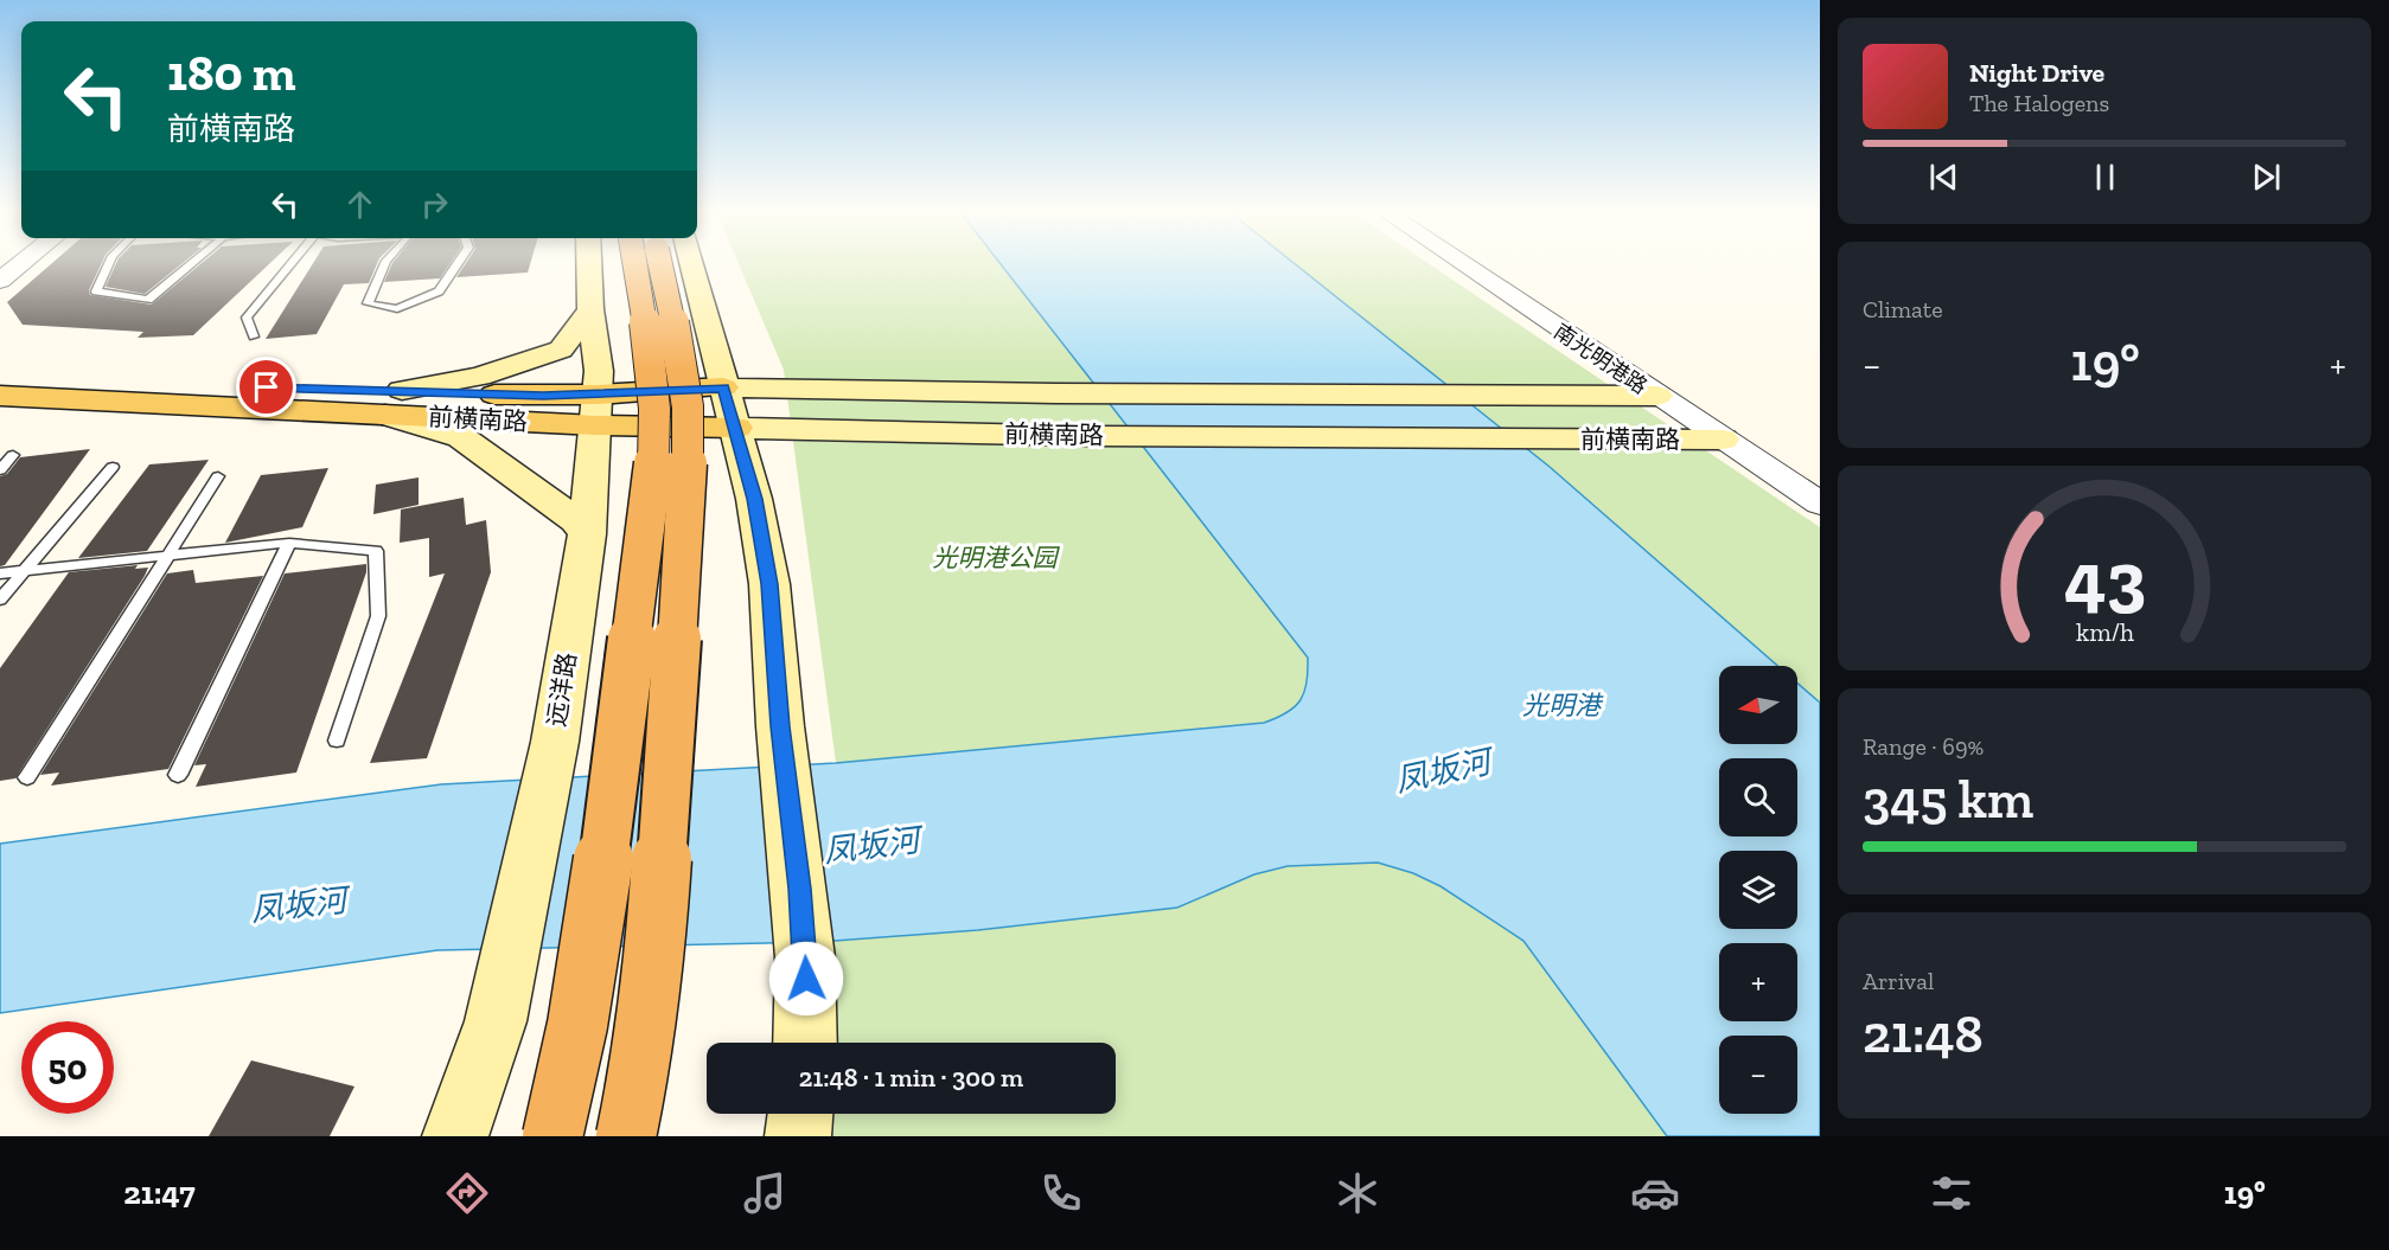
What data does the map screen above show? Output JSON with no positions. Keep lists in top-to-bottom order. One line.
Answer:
{"streets":{"main road":["前横南路","远洋路"],"street":["南光明港路"]},"crossings":[["南光明港路","前横南路"],["前横南路","远洋路"]],"water":["光明港","凤坂河"],"parks":["光明港公园"],"north":"left","page":{"turn":["180 m","前横南路"],"song":["Night Drive","The Halogens"],"tile":["Climate",["Range · 69%","345 km"],["Arrival","21:48"]],"heat":["−","19°","+"],"map_buttons":["+","−"],"limit":"50","trip":"21:48 · 1 min · 300 m","tabs":["21:47","19°"],"gauge":["43","km/h"]}}
